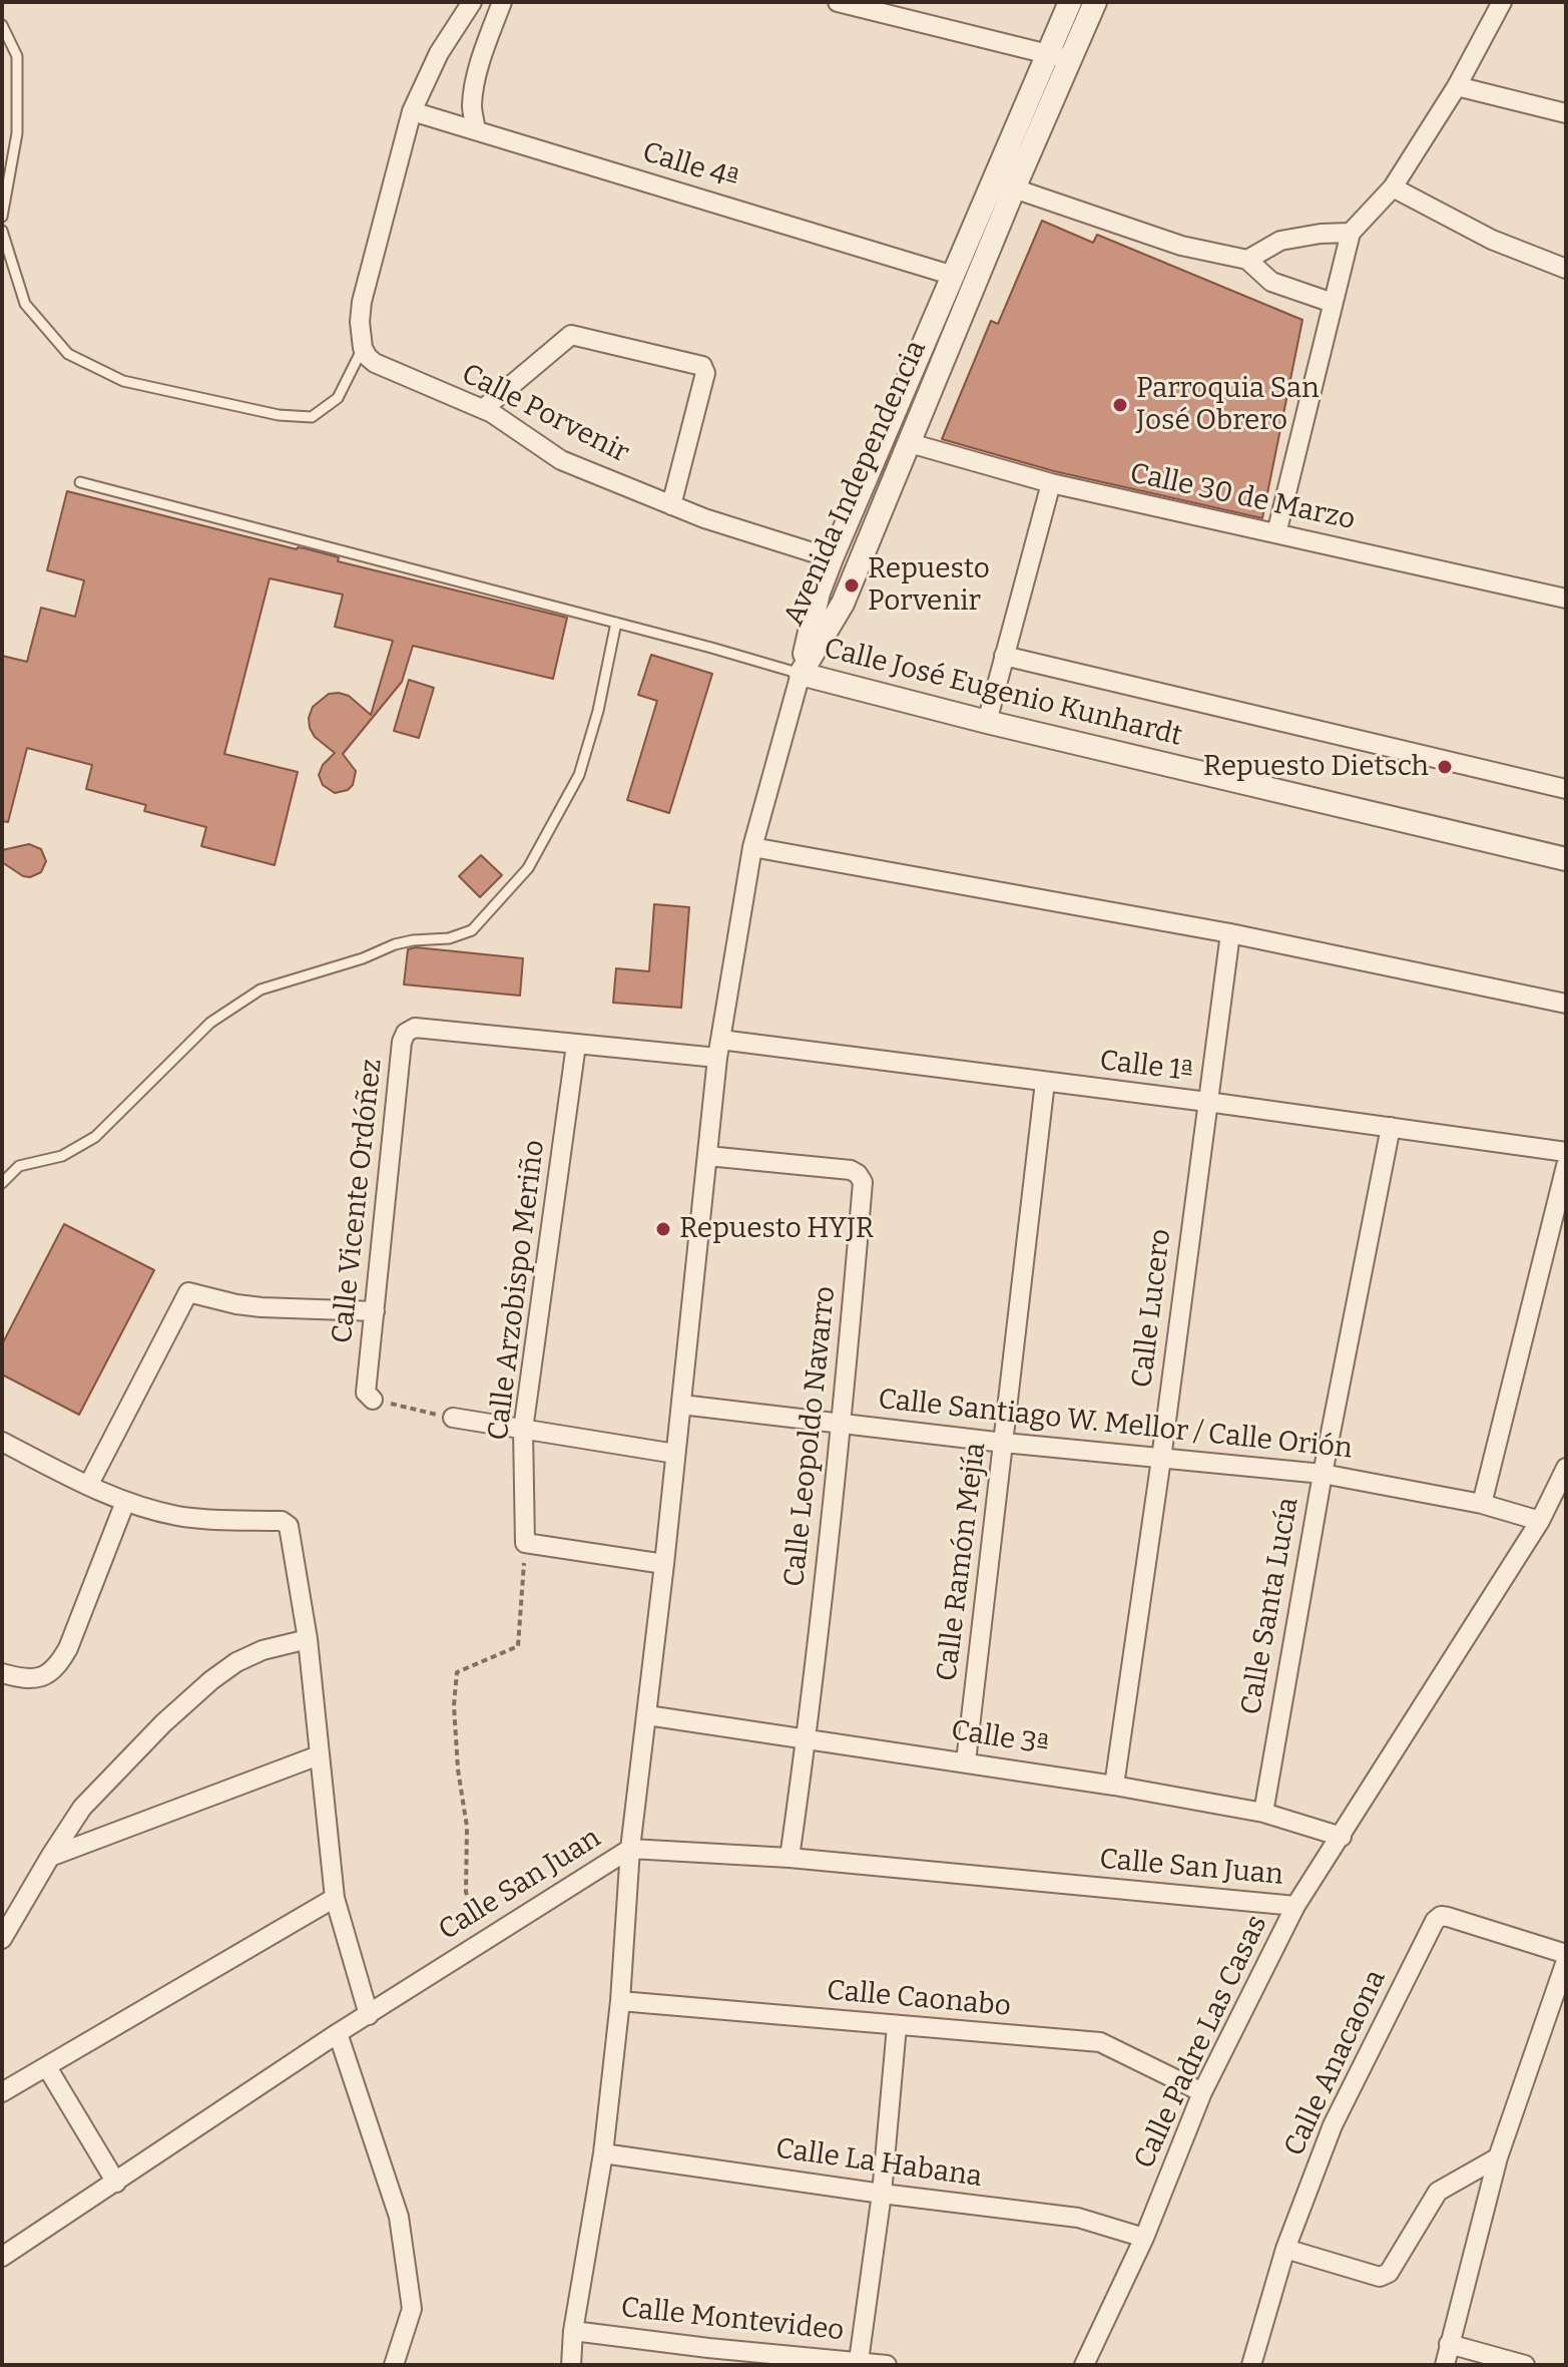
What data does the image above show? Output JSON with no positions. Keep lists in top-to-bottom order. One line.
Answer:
{"streets":{"street":["Calle 4ª","Calle Porvenir","Avenida Independencia","Calle 30 de Marzo","Calle José Eugenio Kunhardt","Calle 1ª","Calle Vicente Ordóñez","Calle Arzobispo Meriño","Calle Lucero","Calle Santiago W. Mellor / Calle Orión","Calle Leopoldo Navarro","Calle Ramón Mejía","Calle Santa Lucía","Calle 3ª","Calle San Juan","Calle Caonabo","Calle Padre Las Casas","Calle Anacaona","Calle La Habana","Calle Montevideo"]},"crossings":[["Calle 4ª","Avenida Independencia"],["Calle Porvenir","Avenida Independencia"],["Avenida Independencia","Calle 30 de Marzo"],["Avenida Independencia","Calle José Eugenio Kunhardt"],["Calle 1ª","Calle Vicente Ordóñez"],["Calle 1ª","Calle Lucero"],["Calle 1ª","Calle Ramón Mejía"],["Calle 1ª","Calle Santa Lucía"],["Calle Vicente Ordóñez","Calle Arzobispo Meriño"],["Calle Lucero","Calle Santiago W. Mellor / Calle Orión"],["Calle Lucero","Calle 3ª"],["Calle Santiago W. Mellor / Calle Orión","Calle Leopoldo Navarro"],["Calle Santiago W. Mellor / Calle Orión","Calle Ramón Mejía"],["Calle Santiago W. Mellor / Calle Orión","Calle Santa Lucía"],["Calle Santiago W. Mellor / Calle Orión","Calle Padre Las Casas"],["Calle Leopoldo Navarro","Calle 3ª"],["Calle Leopoldo Navarro","Calle San Juan"],["Calle Ramón Mejía","Calle 3ª"],["Calle Santa Lucía","Calle 3ª"],["Calle 3ª","Calle Padre Las Casas"],["Calle San Juan","Calle Padre Las Casas"],["Calle Caonabo","Calle Padre Las Casas"],["Calle Padre Las Casas","Calle La Habana"]],"places":["Parroquia San José Obrero","Repuesto Porvenir","Repuesto Dietsch","Repuesto HYJR"]}
